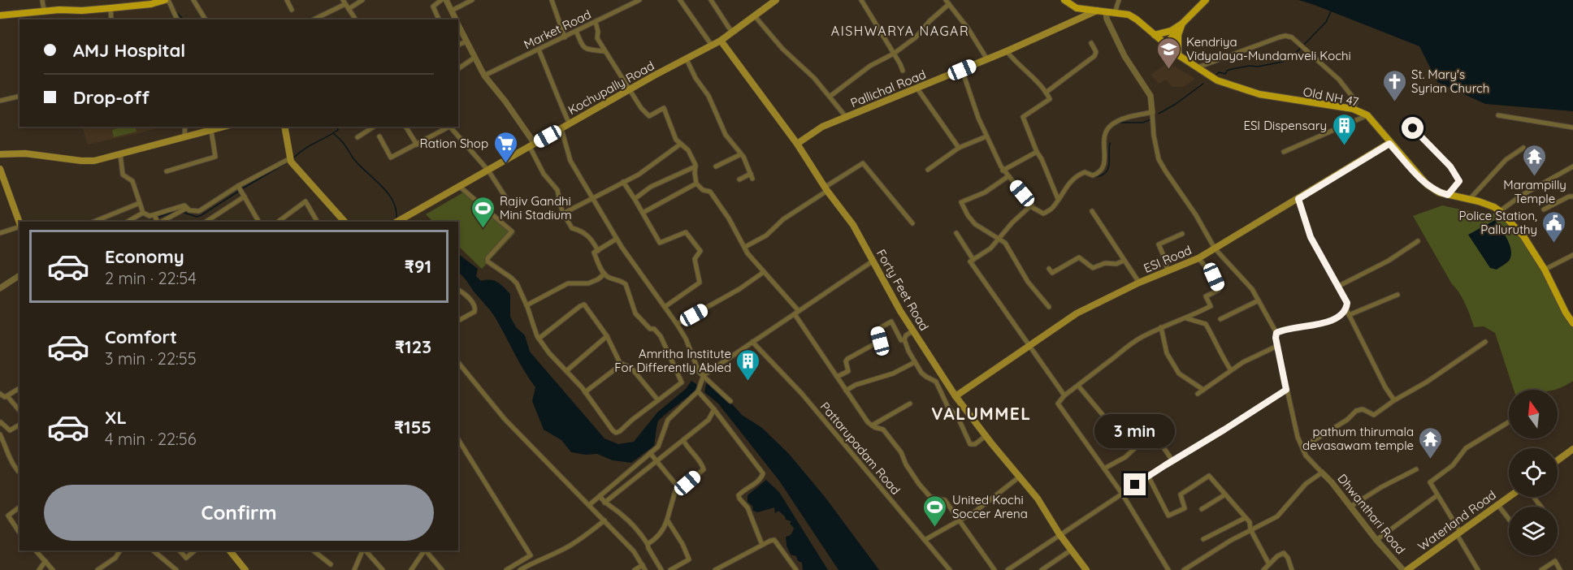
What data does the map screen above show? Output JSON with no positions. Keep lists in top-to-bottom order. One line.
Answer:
{"streets":{"main road":["Kochupally Road","Pallichal Road","Old NH 47","ESI Road","Forty Feet Road","Waterland Road"],"street":["Market Road","Pattarupadam Road","Dhwanthari Road"]},"crossings":[["Kochupally Road","Forty Feet Road"],["Pallichal Road","Old NH 47"],["Pallichal Road","Forty Feet Road"],["Old NH 47","ESI Road"],["ESI Road","Forty Feet Road"]],"districts":["AISHWARYA NAGAR","VALUMMEL"],"places":{"school or university":["Kendriya Vidyalaya-Mundamveli Kochi"],"church":["St. Mary's Syrian Church"],"building":["ESI Dispensary","Amritha Institute For Differently Abled"],"supermarket":["Ration Shop"],"temple":["Marampilly Temple","pathum thirumala devasawam temple"],"sports":["Rajiv Gandhi Mini Stadium","United Kochi Soccer Arena"],"public building":["Police Station, Palluruthy"]},"north":"top","page":{"banner":["AMJ Hospital","Drop-off"],"list":[{"name":"Economy","note":"2 min · 22:54","value":"₹91"},{"name":"Comfort","note":"3 min · 22:55","value":"₹123"},{"name":"XL","note":"4 min · 22:56","value":"₹155"}],"bubble":"3 min","buttons":"Confirm"}}
